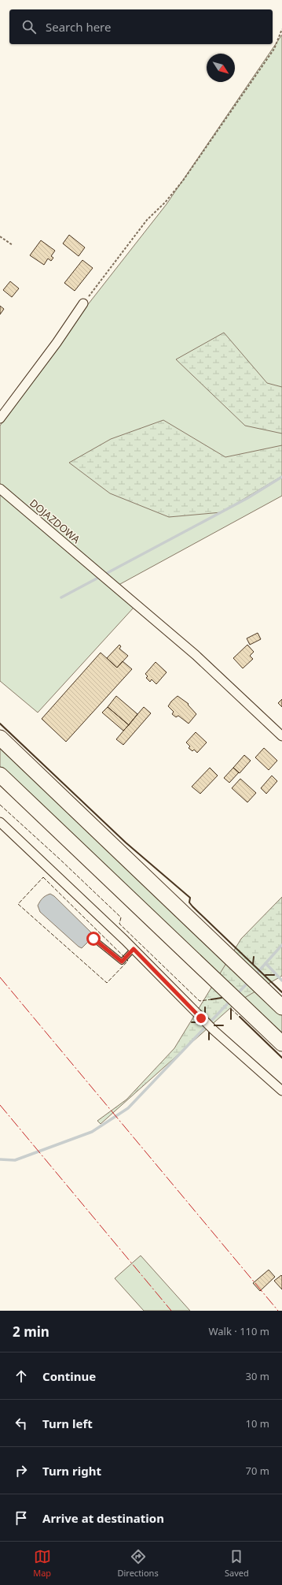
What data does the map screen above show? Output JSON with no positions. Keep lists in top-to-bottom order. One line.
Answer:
{"streets":{"street":["DOJAZDOWA"]},"north":"bottom right","page":{"search":"Search here","heading":["2 min","Walk · 110 m"],"list":[["Continue","30 m"],["Turn left","10 m"],["Turn right","70 m"],"Arrive at destination"],"nav":["Map","Directions","Saved"]}}
